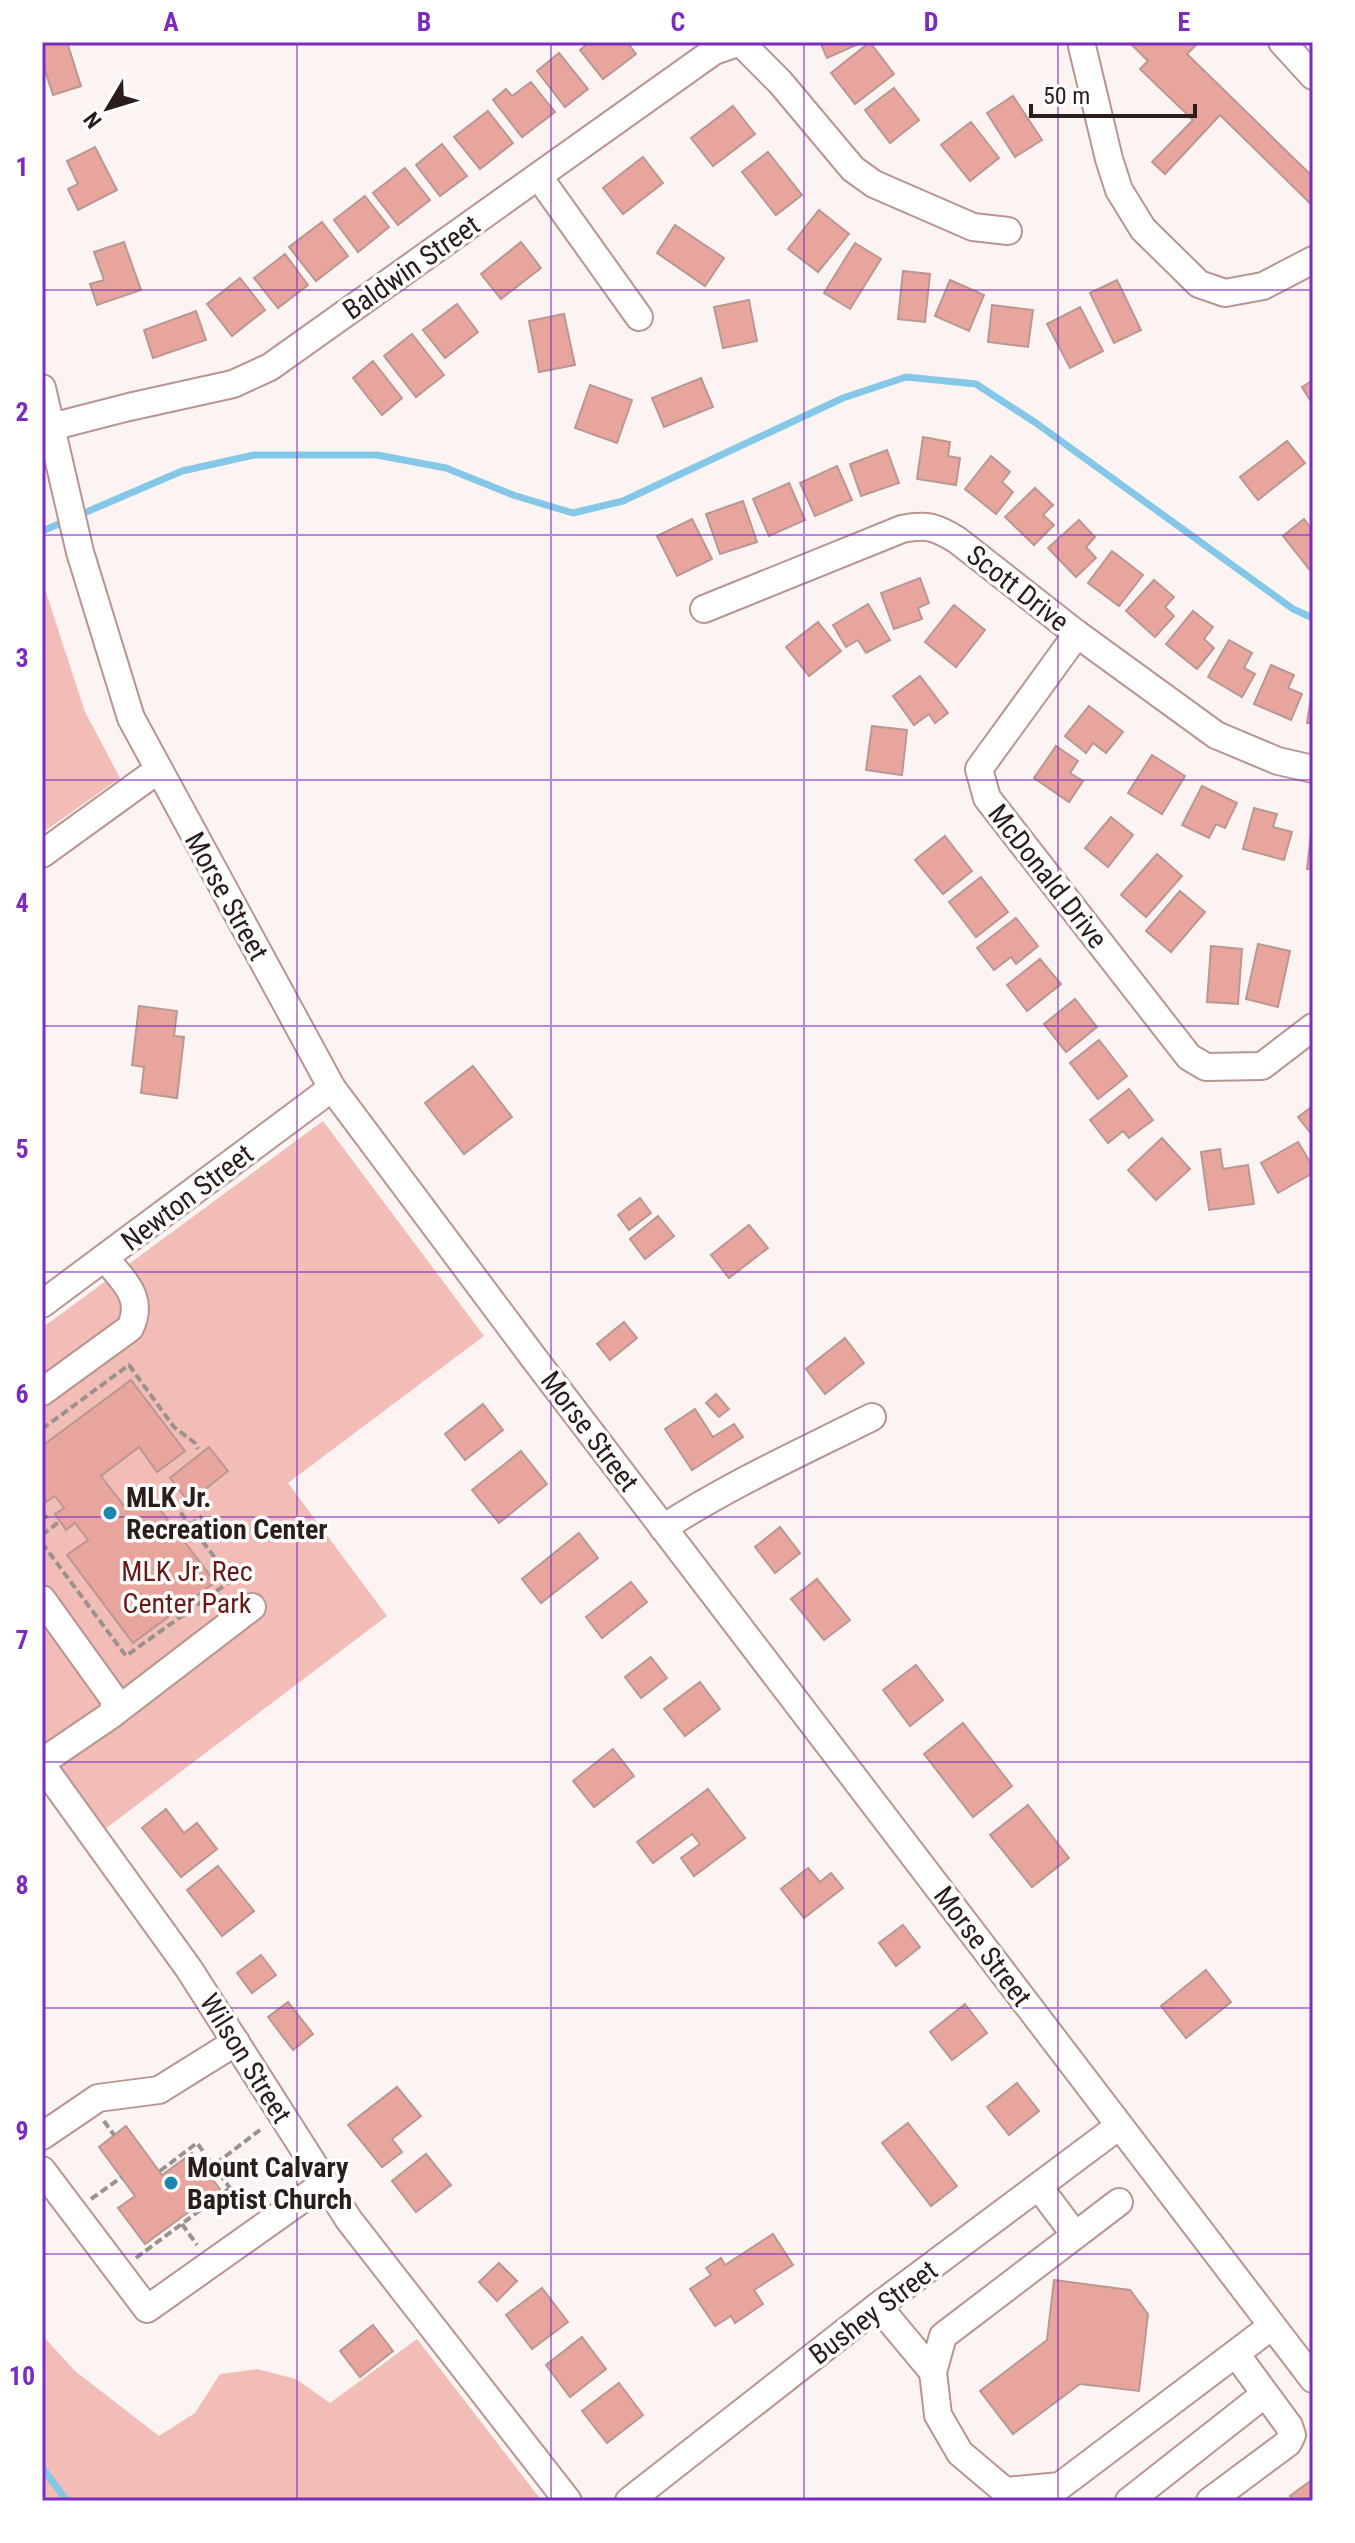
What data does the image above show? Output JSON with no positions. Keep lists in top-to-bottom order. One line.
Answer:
{"streets":{"street":["Baldwin Street","Scott Drive","McDonald Drive","Morse Street","Newton Street","Wilson Street","Bushey Street"]},"crossings":[["Baldwin Street","Morse Street"],["Scott Drive","McDonald Drive"],["Morse Street","Newton Street"],["Morse Street","Bushey Street"]],"parks":["MLK Jr. Rec Center Park"],"places":["MLK Jr. Recreation Center","Mount Calvary Baptist Church"],"scale_bar":"50 m","north":"bottom left","grid":{"columns":["A","B","C","D","E"],"rows":["1","2","3","4","5","6","7","8","9","10"]}}
